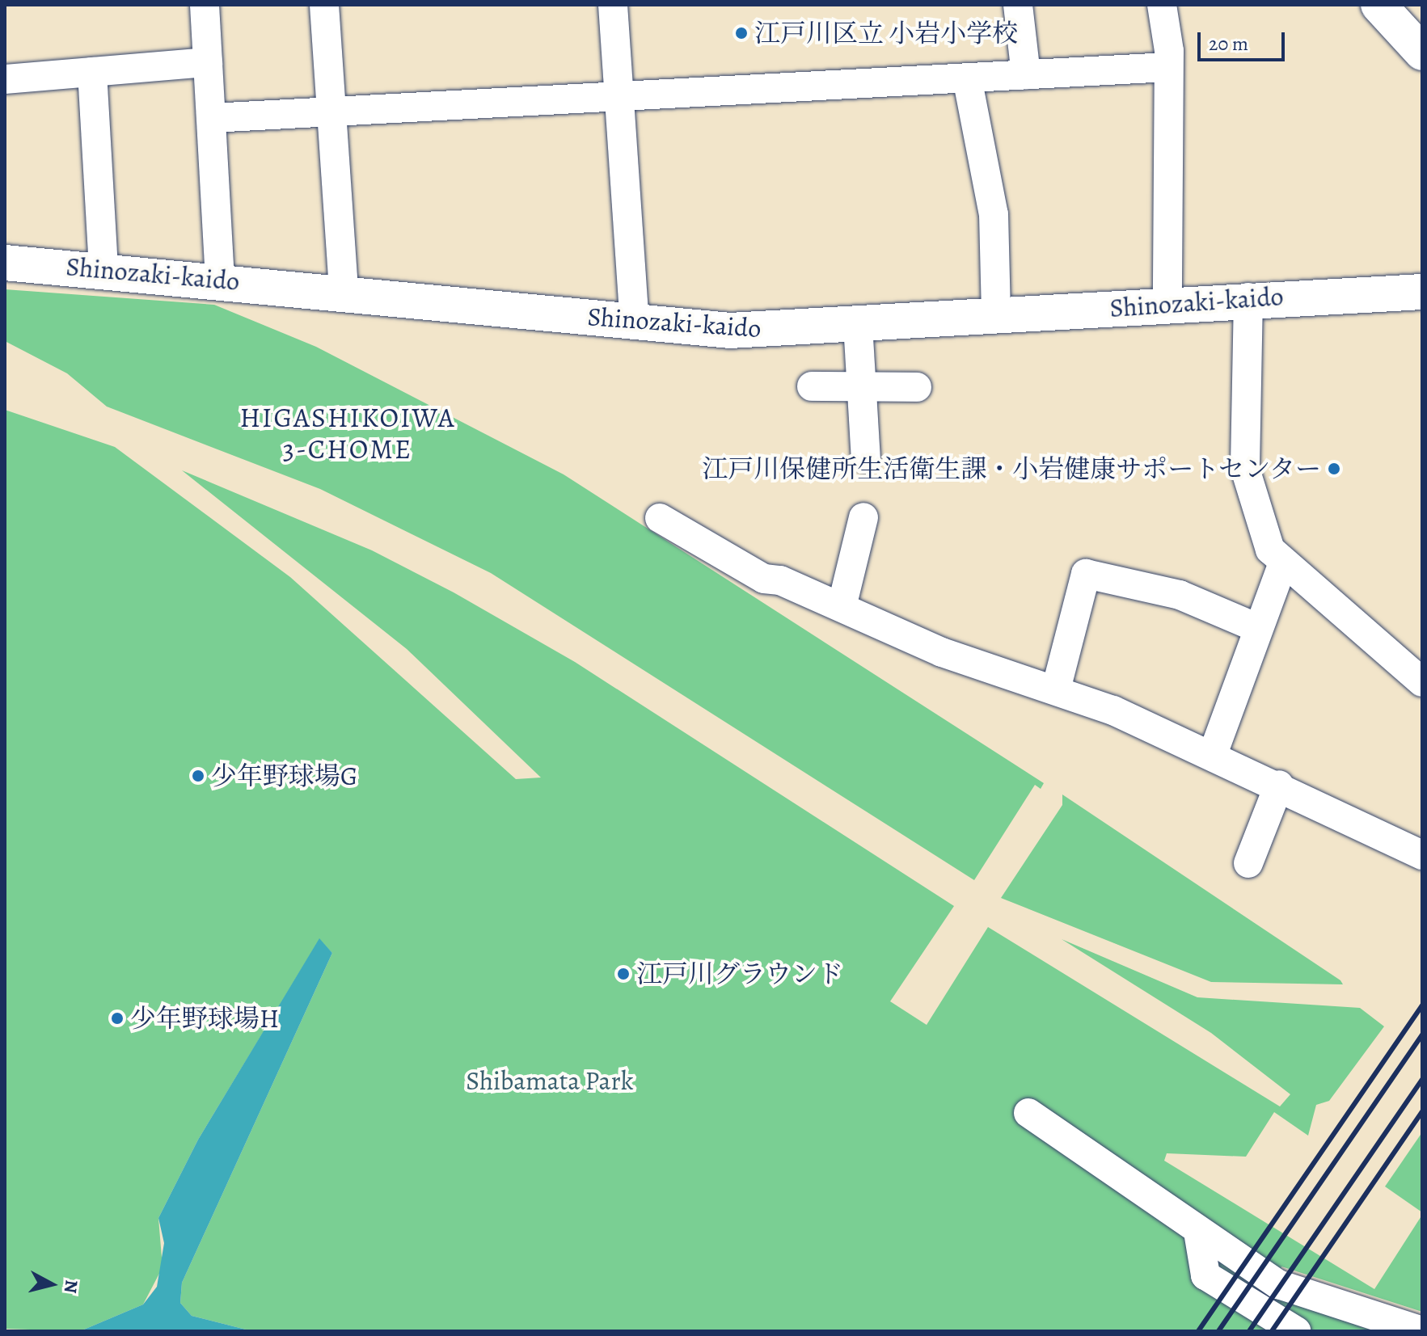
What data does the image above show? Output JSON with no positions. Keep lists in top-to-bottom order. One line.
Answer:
{"streets":{"main road":["Shinozaki-kaido"]},"districts":["HIGASHIKOIWA 3-CHOME"],"parks":["Shibamata Park"],"places":["江戸川区立 小岩小学校","江戸川保健所生活衛生課・小岩健康サポートセンター","少年野球場G","江戸川グラウンド","少年野球場H"],"scale_bar":"20 m","north":"right"}
